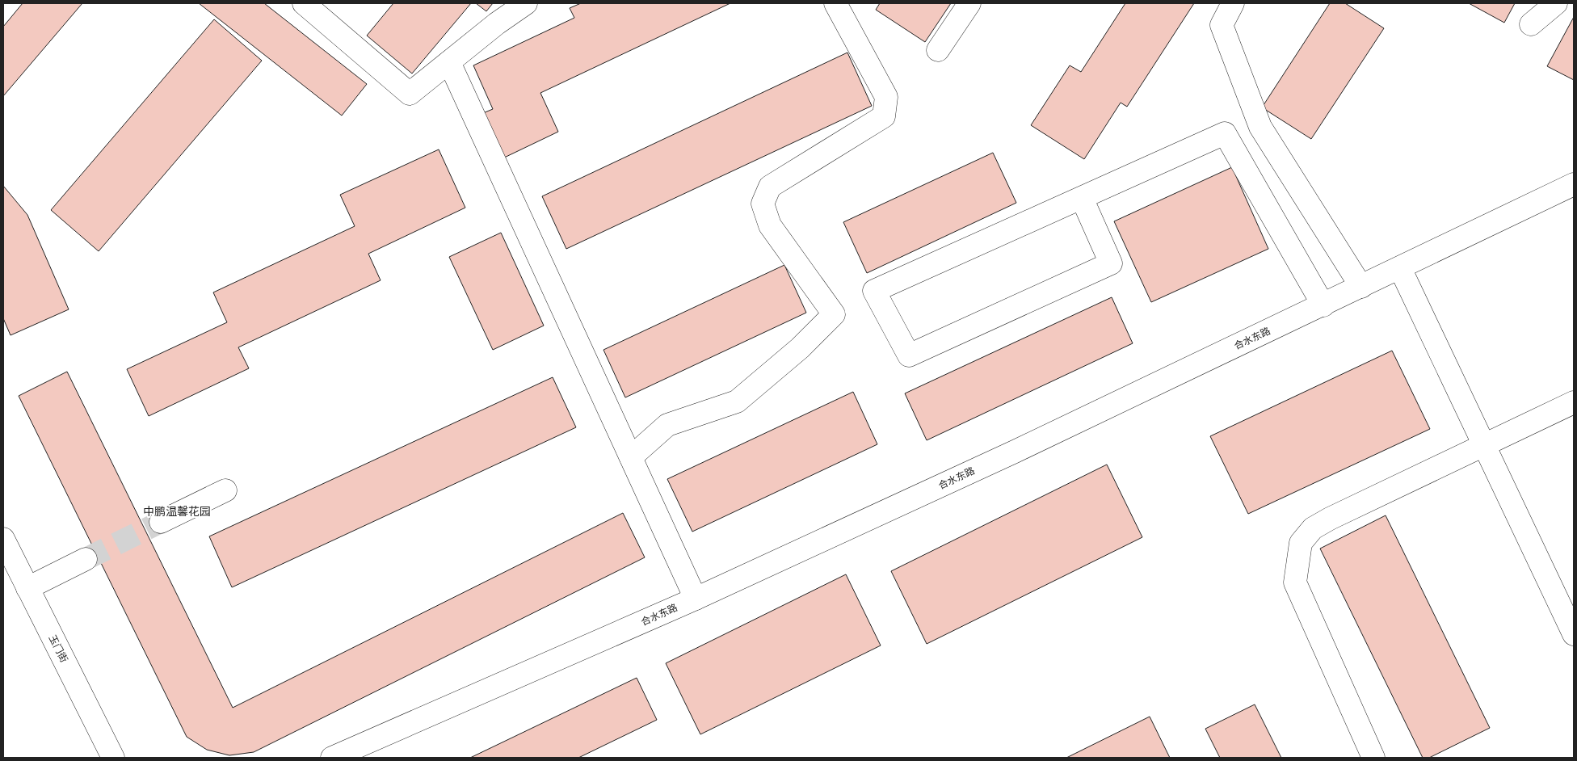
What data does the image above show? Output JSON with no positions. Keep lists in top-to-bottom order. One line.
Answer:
{"streets":{"street":["合水东路","玉门街"]},"districts":["中鹏温馨花园"]}
